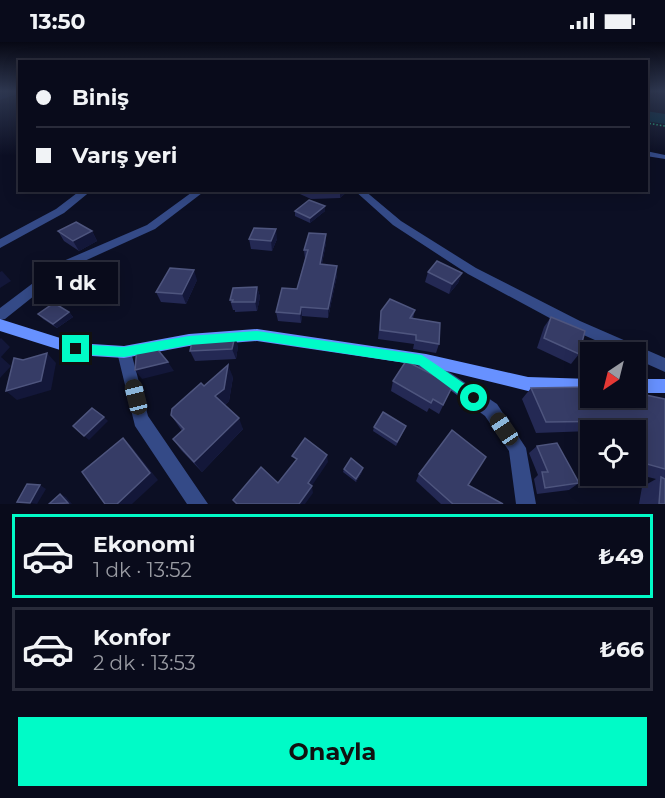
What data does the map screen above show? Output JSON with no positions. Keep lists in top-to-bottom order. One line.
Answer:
{"north":"bottom left","page":{"status":"13:50","banner":["Biniş","Varış yeri"],"bubble":"1 dk","list":[{"name":"Ekonomi","note":"1 dk · 13:52","value":"₺49"},{"name":"Konfor","note":"2 dk · 13:53","value":"₺66"}],"buttons":"Onayla"}}
